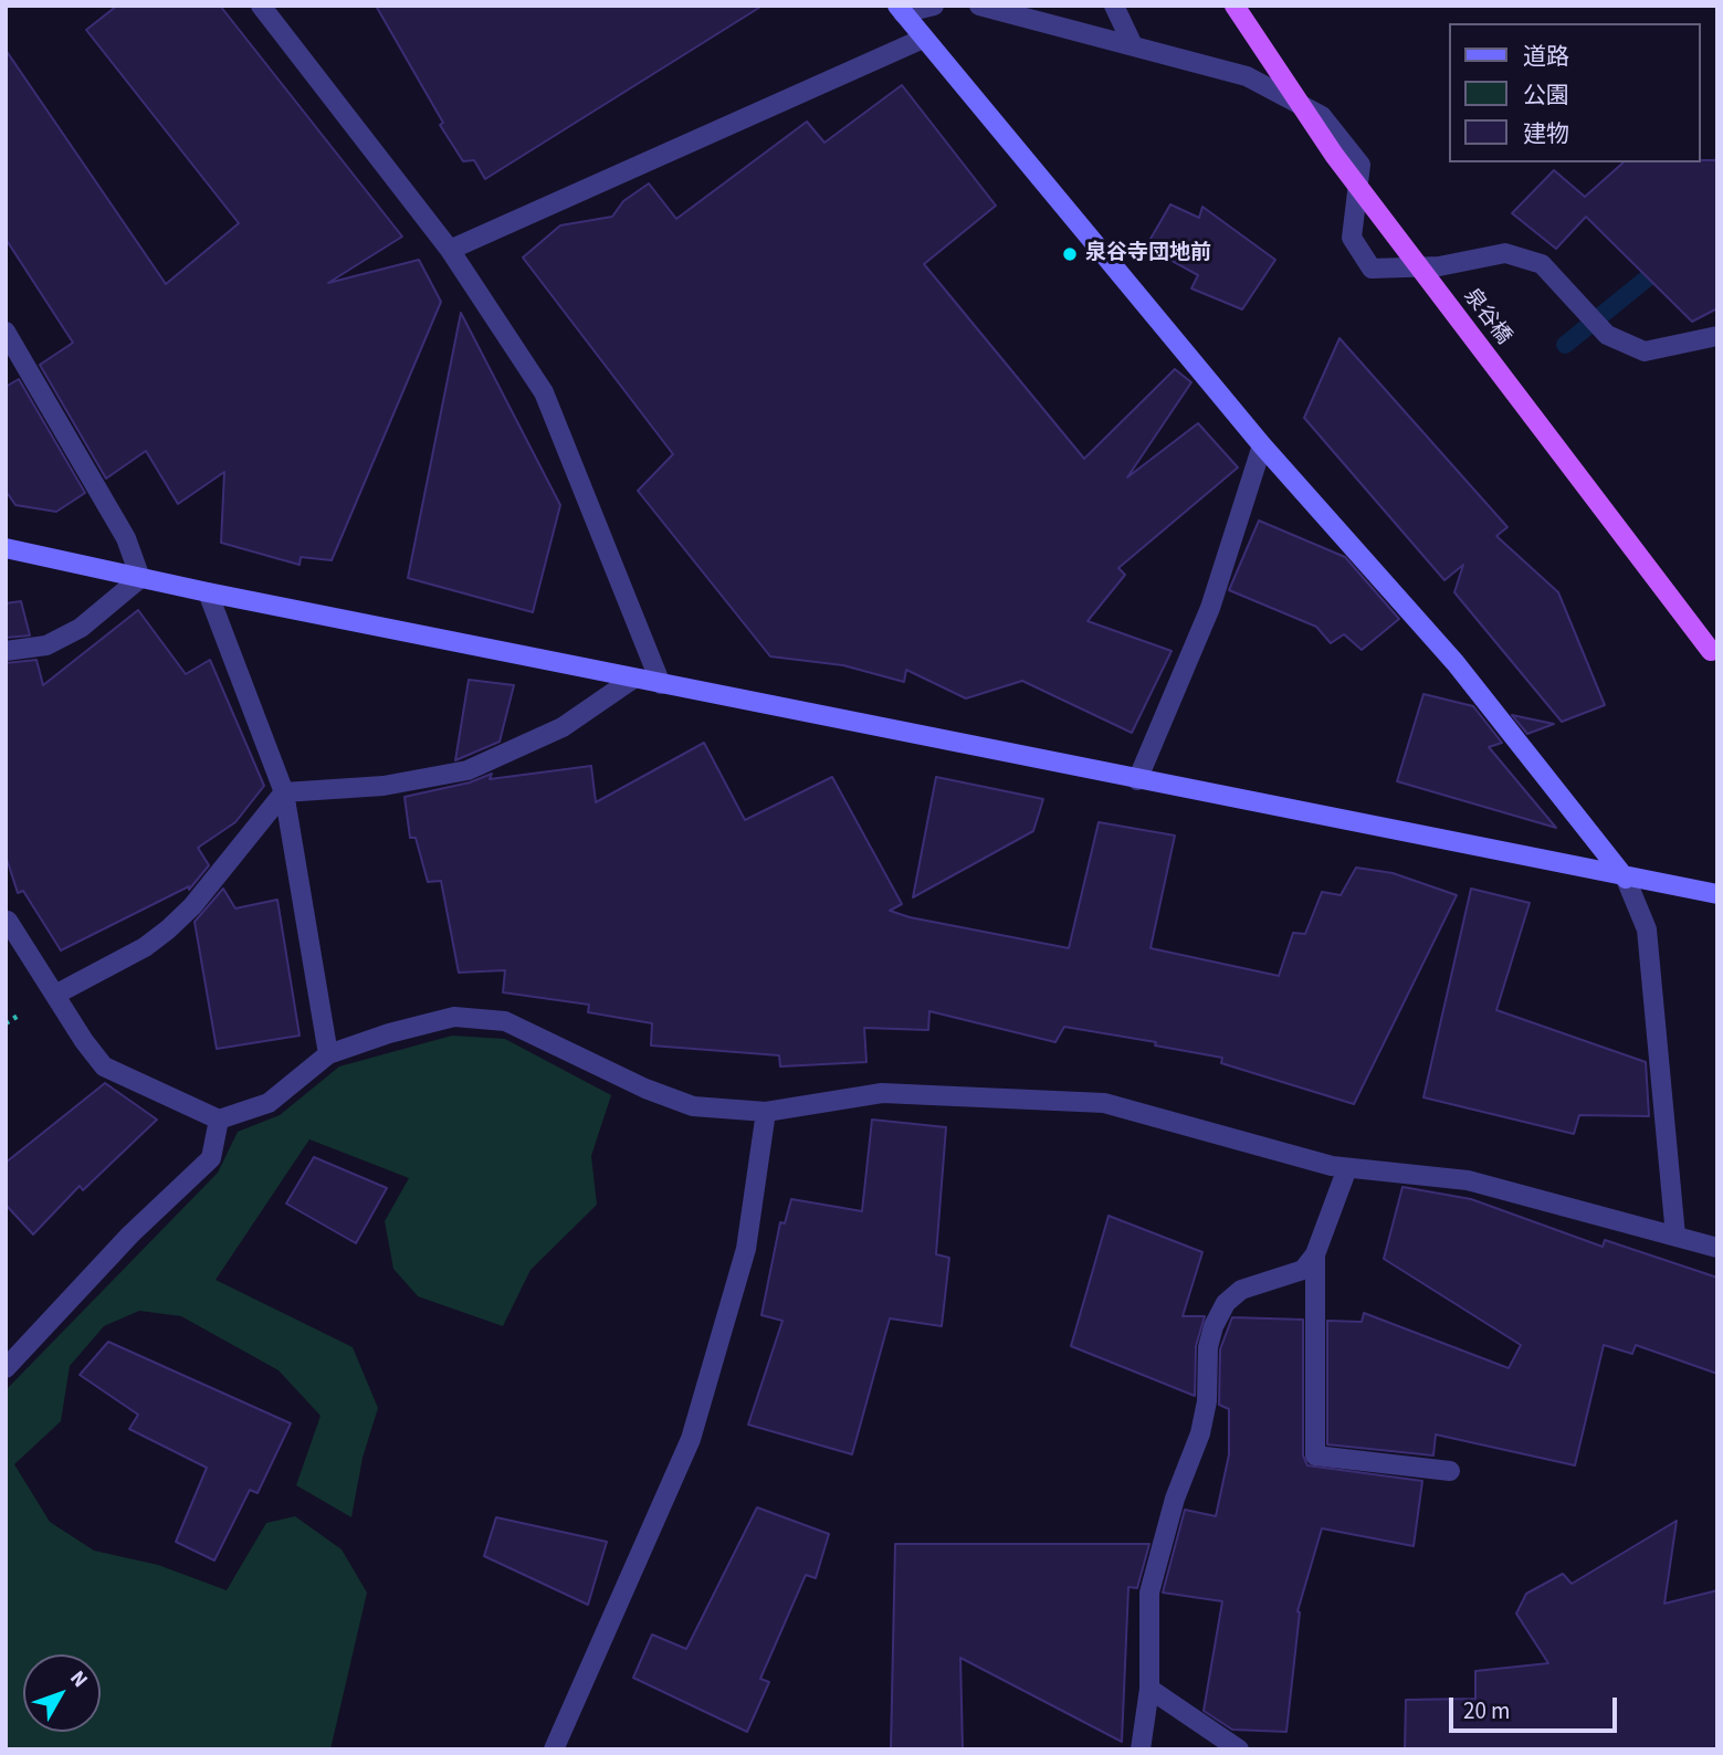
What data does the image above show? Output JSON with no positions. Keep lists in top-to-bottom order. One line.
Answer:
{"streets":{"main road":["泉谷橋"]},"places":["泉谷寺団地前"],"legend":["道路","公園","建物"],"scale_bar":"20 m","north":"top right"}
